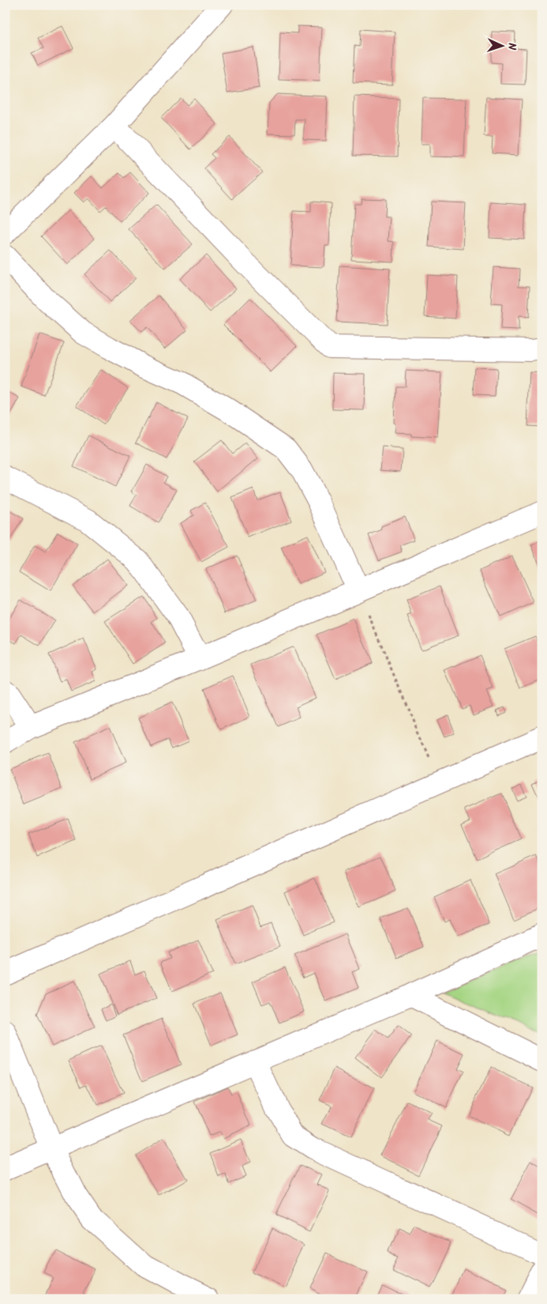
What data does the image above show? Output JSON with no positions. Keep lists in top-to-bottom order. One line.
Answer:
{"north":"right"}
